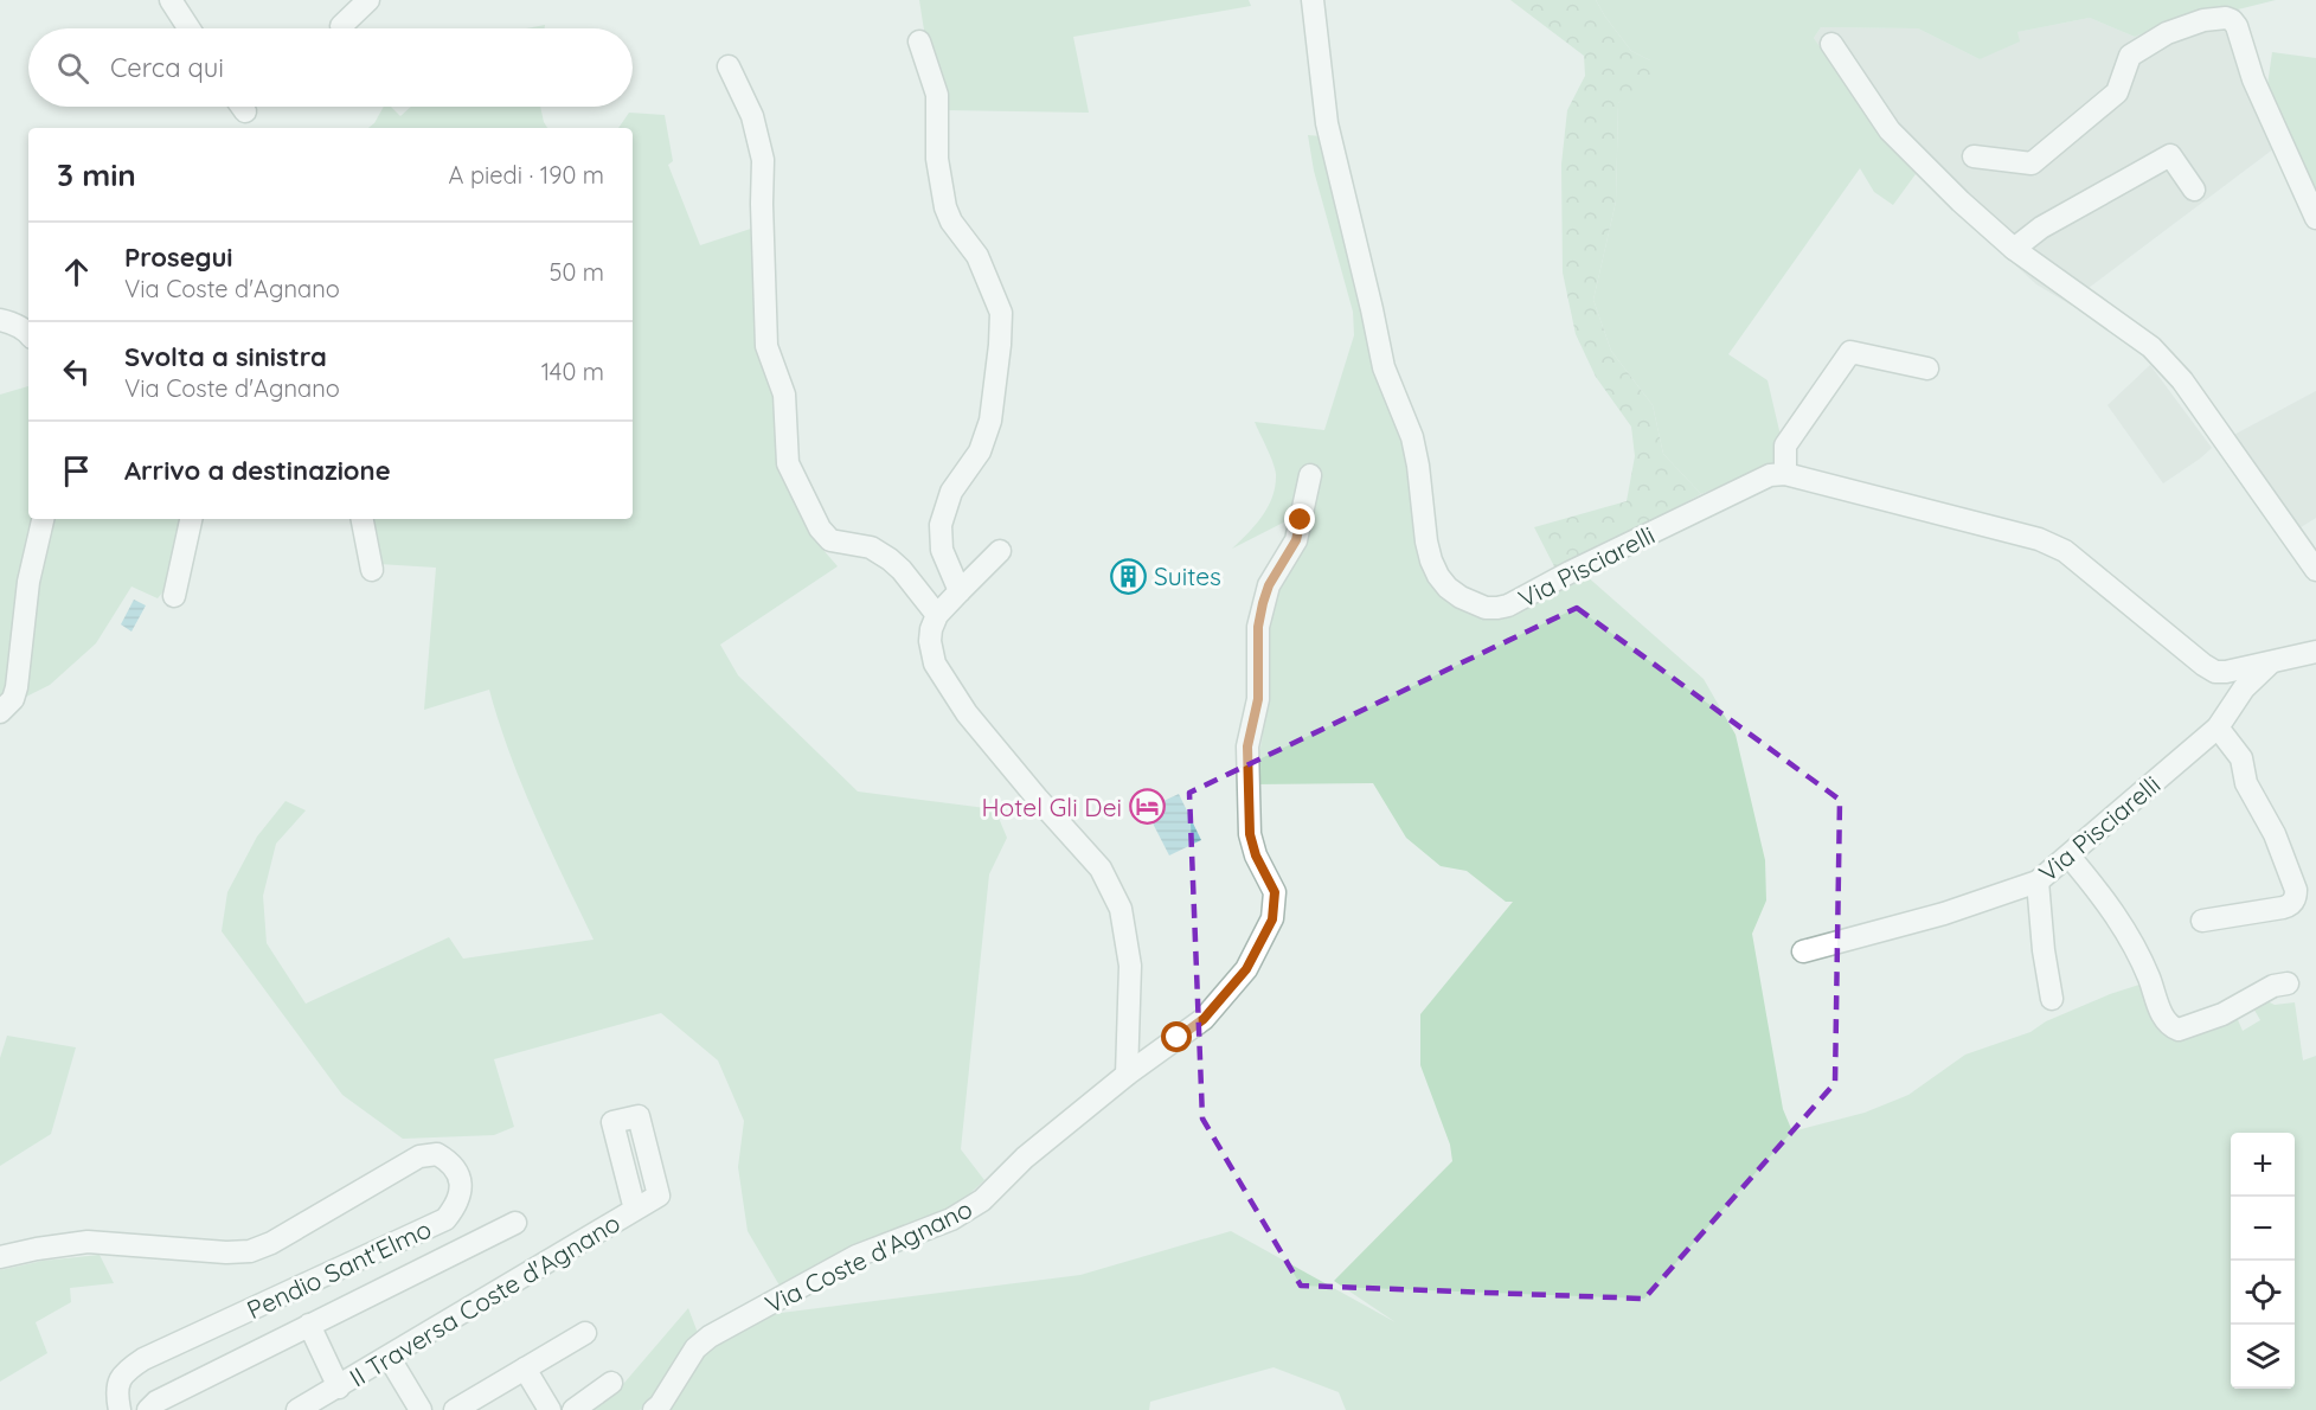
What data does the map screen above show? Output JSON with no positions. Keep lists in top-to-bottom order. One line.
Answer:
{"streets":{"street":["Via Pisciarelli","Via Coste d'Agnano","Pendio Sant'Elmo","II Traversa Coste d'Agnano"]},"places":{"building":["Suites"],"hotel":["Hotel Gli Dei"]},"page":{"search":"Cerca qui","heading":["3 min","A piedi · 190 m"],"list":[["Prosegui","Via Coste d'Agnano","50 m"],["Svolta a sinistra","Via Coste d'Agnano","140 m"],"Arrivo a destinazione"],"map_buttons":["+","−"]}}
